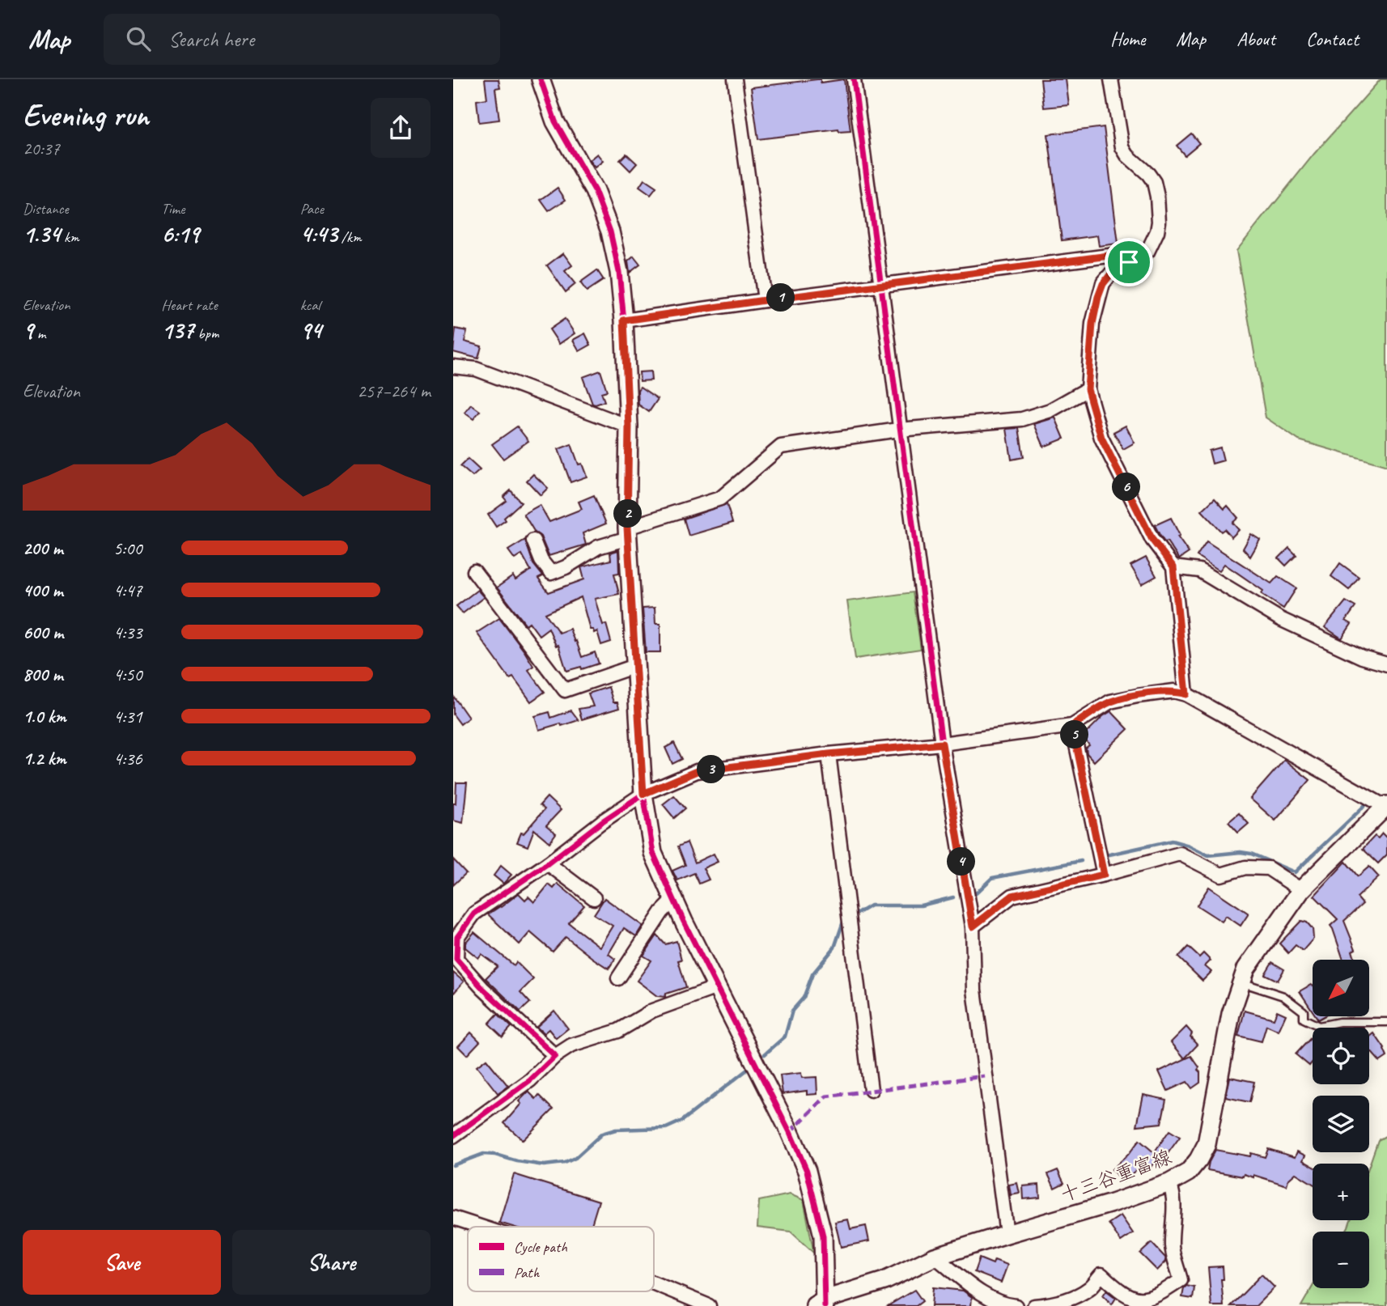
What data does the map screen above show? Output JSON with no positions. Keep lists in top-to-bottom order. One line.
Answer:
{"streets":{"street":["十三谷重富線"]},"legend":["Cycle path","Path"],"north":"bottom left","page":{"header":"Map","search":"Search here","nav":["Home","Map","About","Contact"],"heading":["Evening run","20:37"],"stats":[["Distance","1.34 km"],["Time","6:19"],["Pace","4:43 /km"],["Elevation","9 m"],["Heart rate","137 bpm"],["kcal","94"]],"pins":["1","6","2","5","3","4"],"chart":["Elevation","257–264 m"],"list":[{"name":"200 m","note":"5:00"},{"name":"400 m","note":"4:47"},{"name":"600 m","note":"4:33"},{"name":"800 m","note":"4:50"},{"name":"1.0 km","note":"4:31"},{"name":"1.2 km","note":"4:36"}],"map_buttons":["+","−"],"buttons":["Save","Share"]}}
